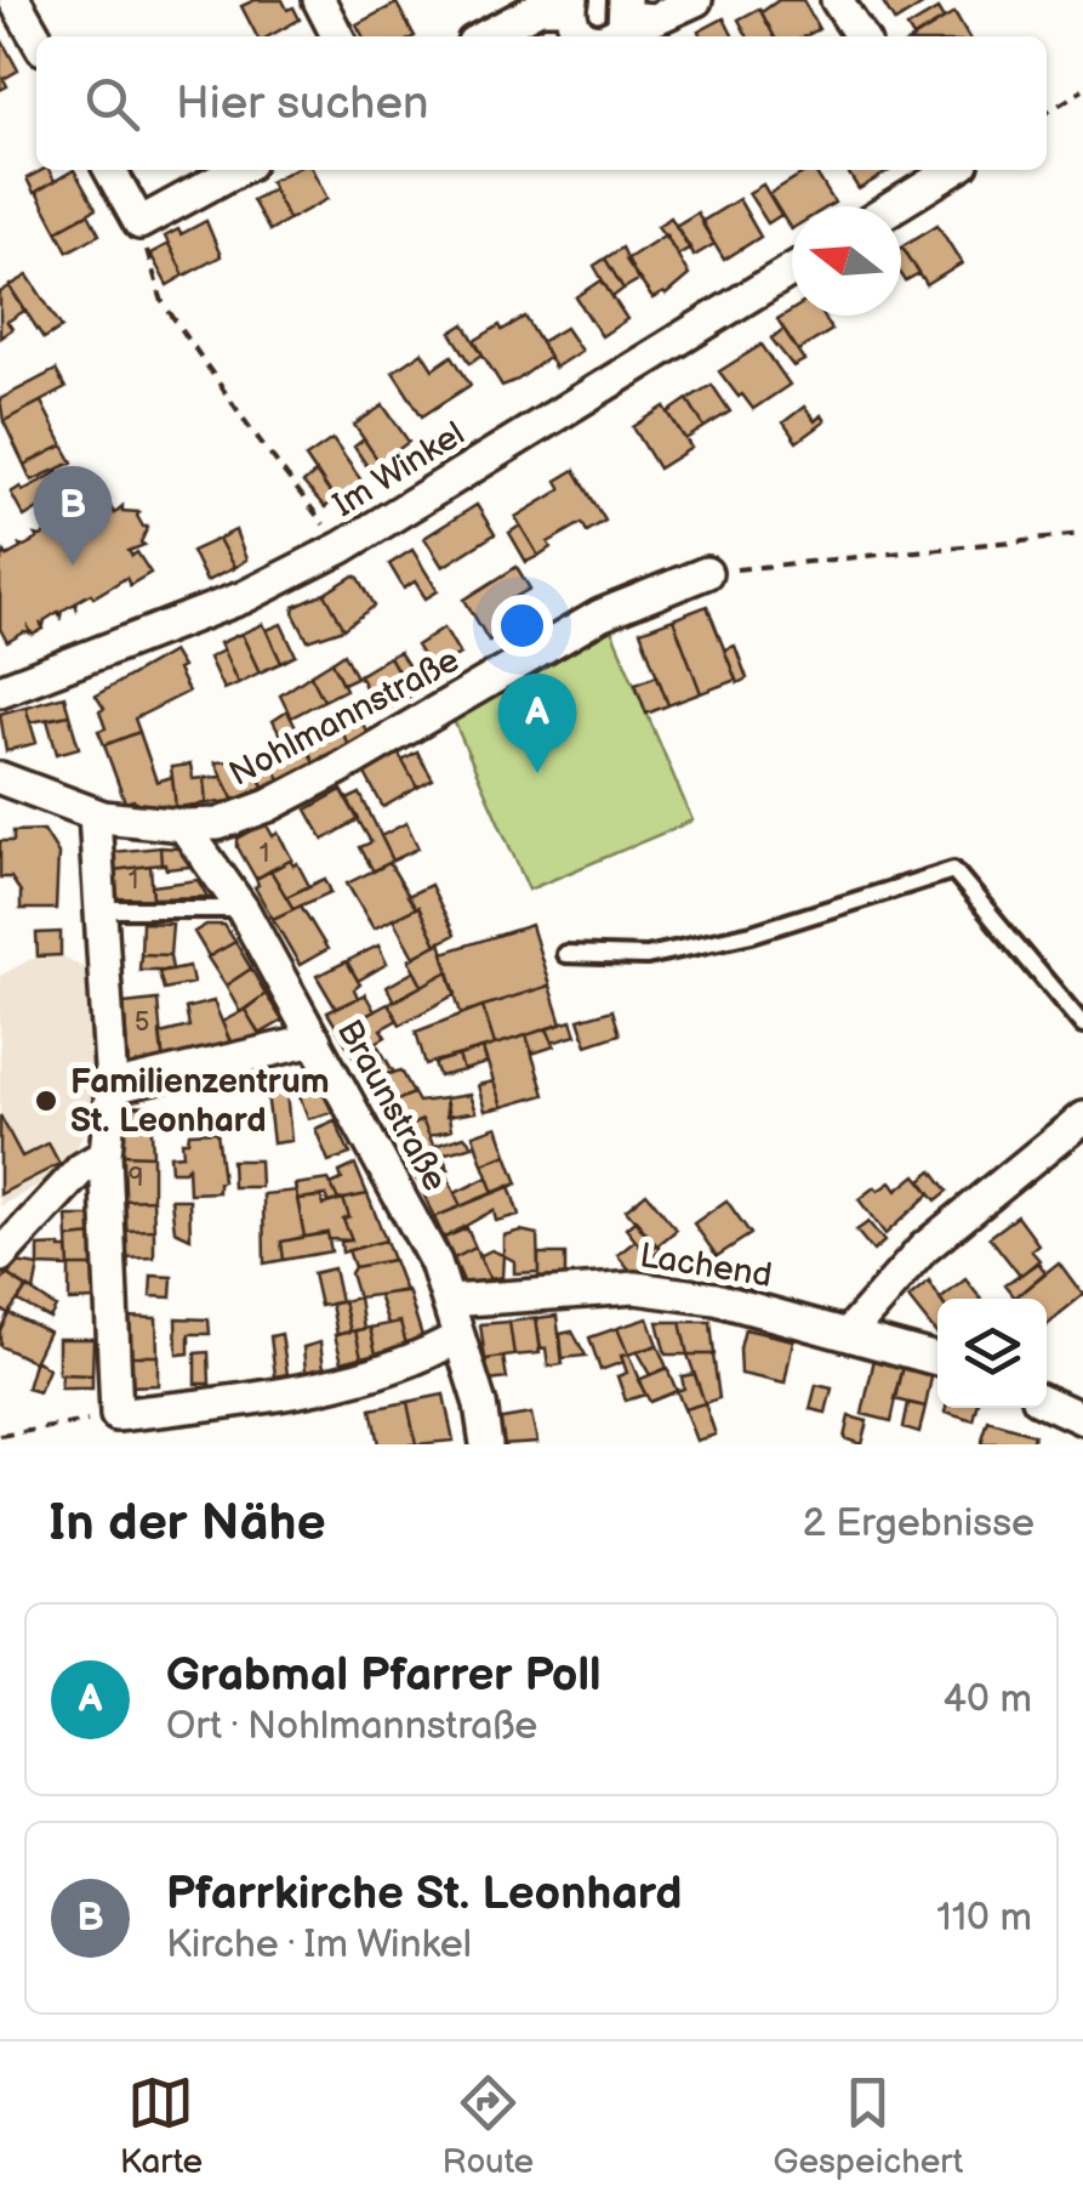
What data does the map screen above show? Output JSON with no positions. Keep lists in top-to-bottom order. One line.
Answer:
{"streets":{"street":["Im Winkel","Nohlmannstraße","Braunstraße","Lachend"]},"crossings":[["Nohlmannstraße","Braunstraße"],["Braunstraße","Lachend"]],"places":["Familienzentrum St. Leonhard"],"house_numbers":["1","1","5","9"],"north":"left","page":{"search":"Hier suchen","pins":["B","A"],"heading":["In der Nähe","2 Ergebnisse"],"list":[{"mark":"A","name":"Grabmal Pfarrer Poll","note":"Ort · Nohlmannstraße","value":"40 m"},{"mark":"B","name":"Pfarrkirche St. Leonhard","note":"Kirche · Im Winkel","value":"110 m"}],"nav":["Karte","Route","Gespeichert"]}}
